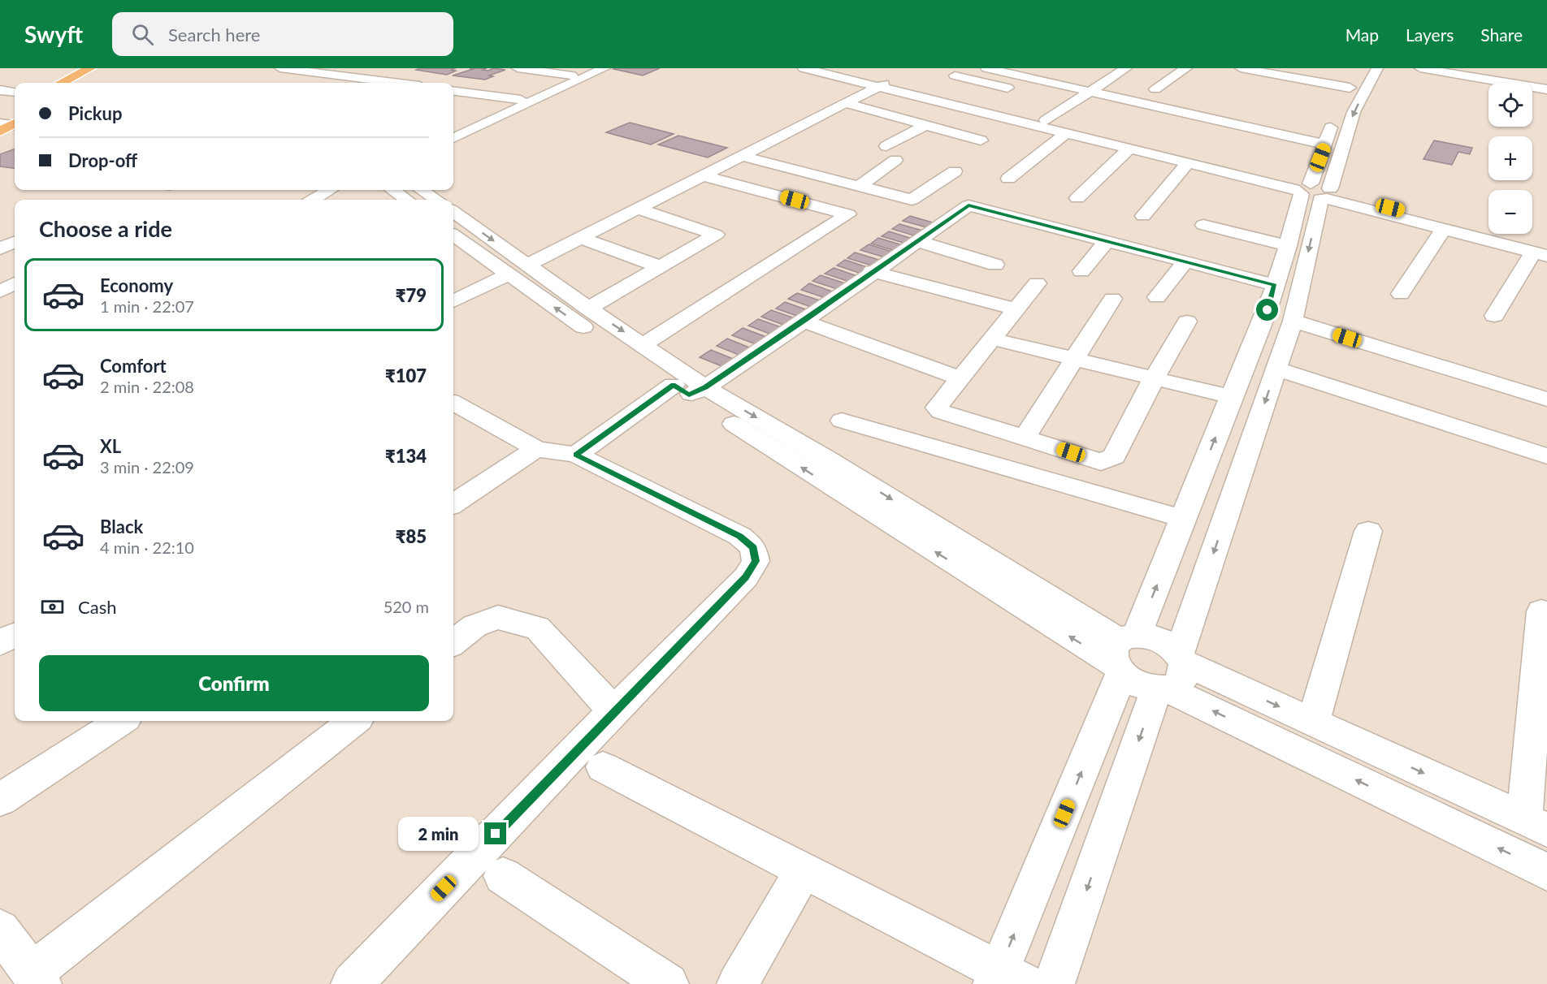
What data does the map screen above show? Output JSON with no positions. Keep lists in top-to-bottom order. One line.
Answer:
{"page":{"header":"Swyft","search":"Search here","nav":["Map","Layers","Share"],"map_buttons":["+","−"],"banner":["Pickup","Drop-off"],"heading":"Choose a ride","list":[{"name":"Economy","note":"1 min · 22:07","value":"₹79"},{"name":"Comfort","note":"2 min · 22:08","value":"₹107"},{"name":"XL","note":"3 min · 22:09","value":"₹134"},{"name":"Black","note":"4 min · 22:10","value":"₹85"}],"pay":["Cash","520 m"],"buttons":"Confirm","bubble":"2 min"}}
